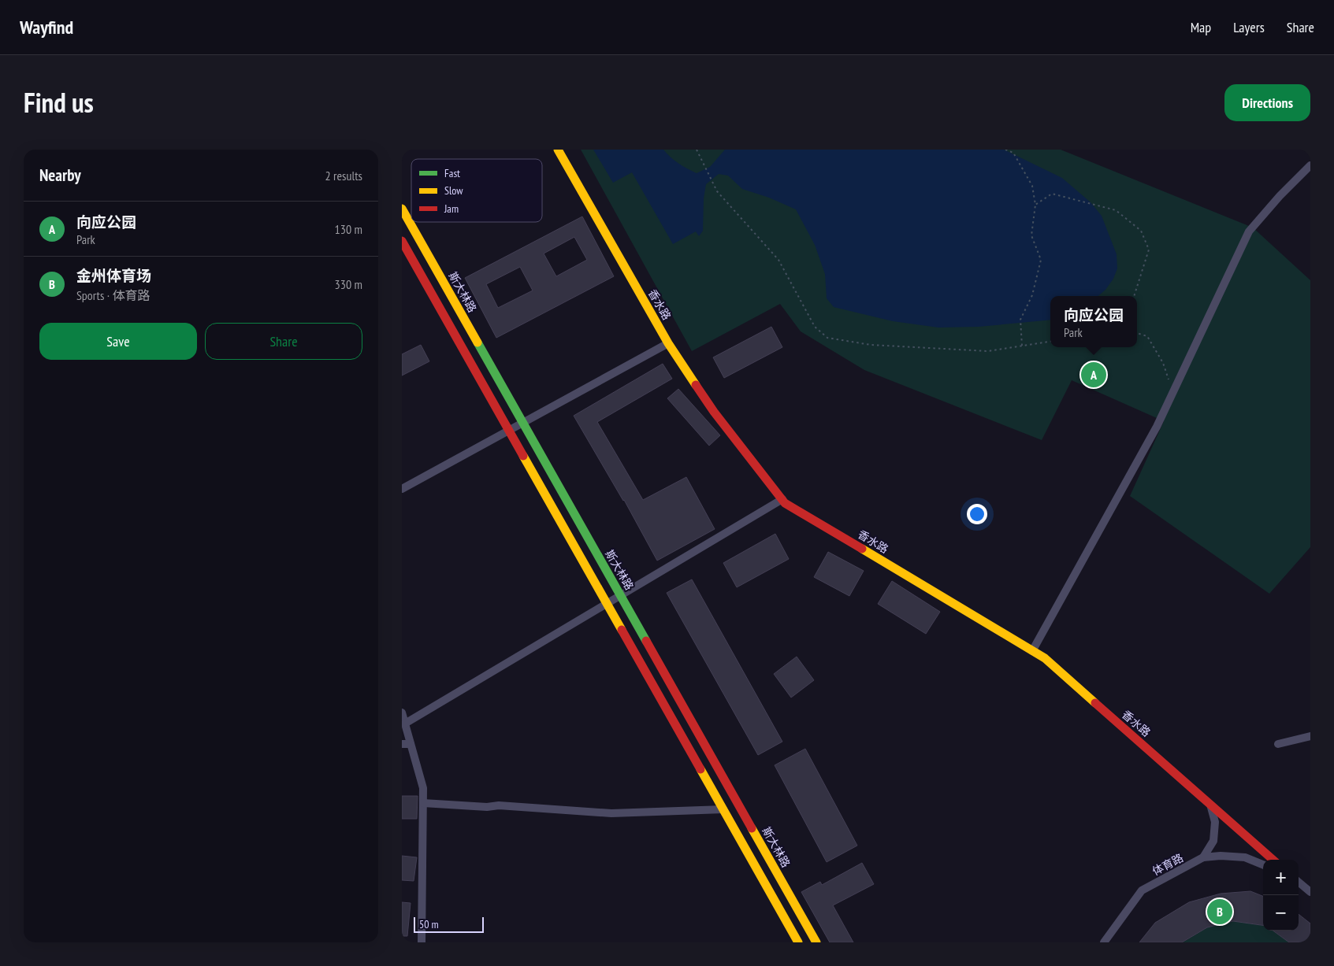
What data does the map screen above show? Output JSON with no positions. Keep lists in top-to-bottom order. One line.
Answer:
{"streets":{"main road":["斯大林路","香水路"],"street":["体育路"]},"legend":["Fast","Slow","Jam"],"scale_bar":"50 m","page":{"header":"Wayfind","nav":["Map","Layers","Share"],"title":"Find us","buttons":["Directions",["Save","Share"]],"heading":["Nearby","2 results"],"list":[{"mark":"A","name":"向应公园","note":"Park","value":"130 m"},{"mark":"B","name":"金州体育场","note":"Sports · 体育路","value":"330 m"}],"popup":["向应公园","Park"],"pins":["A","B"],"map_buttons":["+","−"],"scale":"50 m"}}
